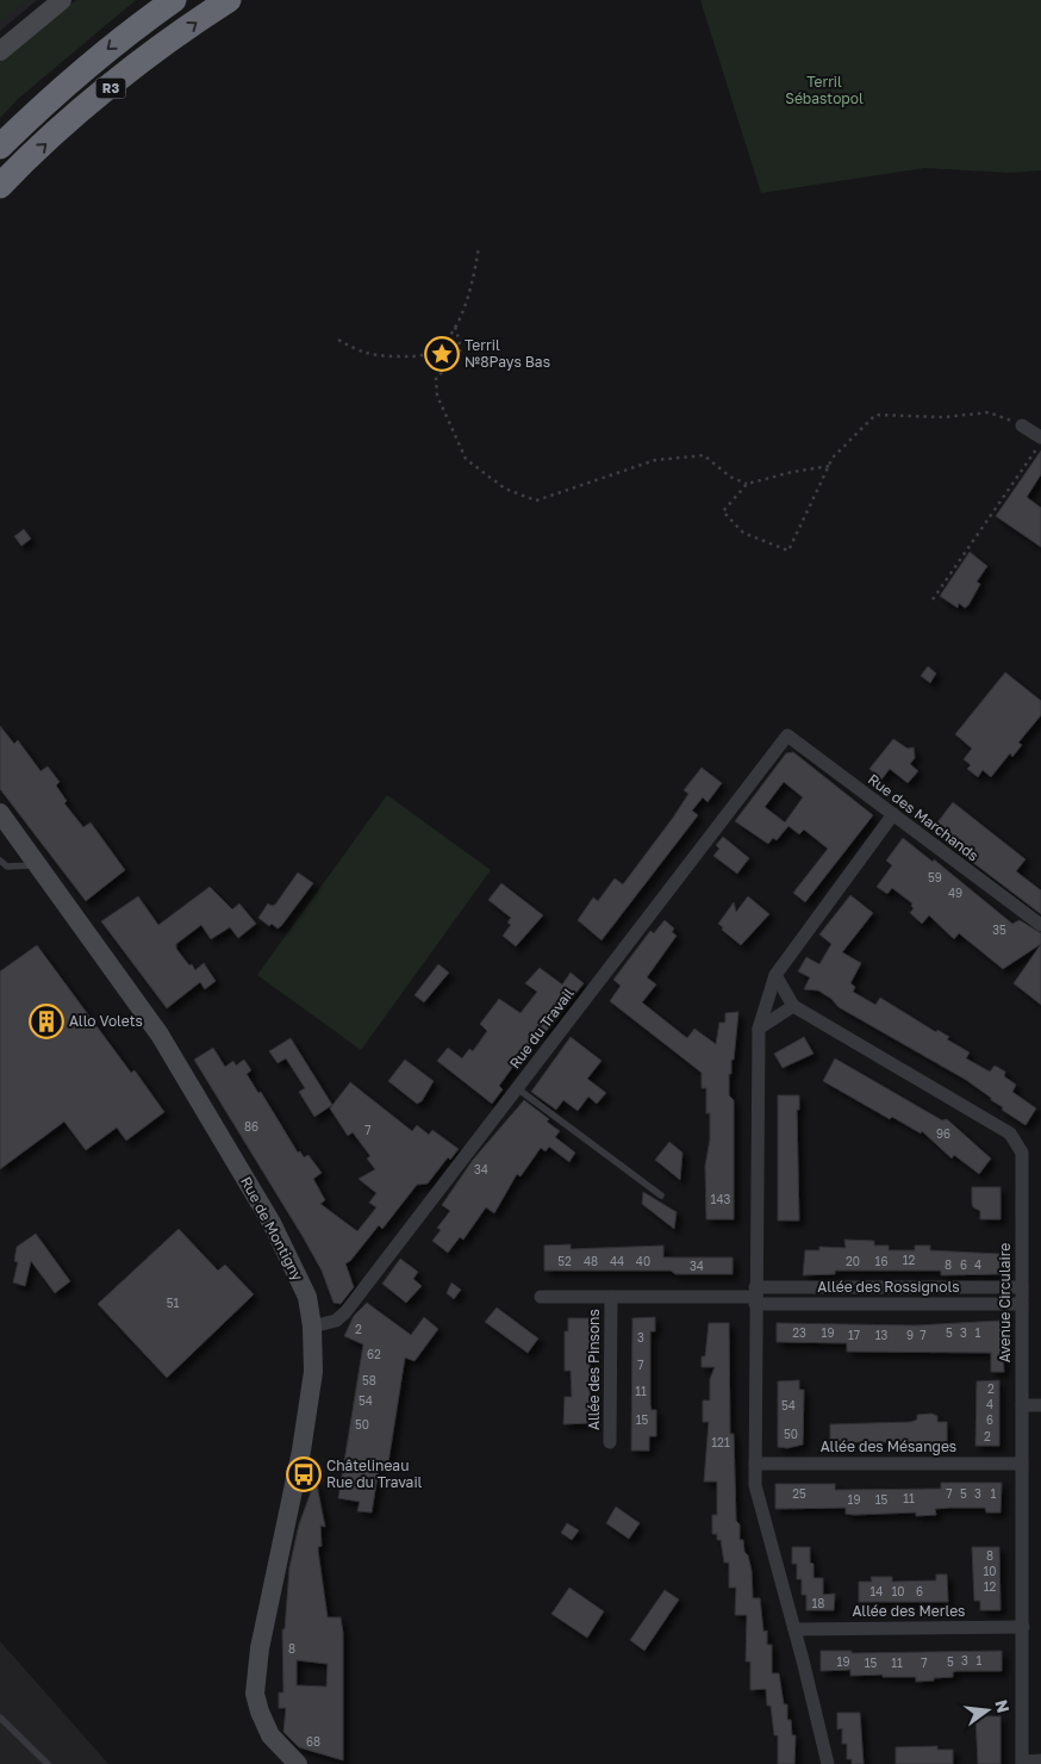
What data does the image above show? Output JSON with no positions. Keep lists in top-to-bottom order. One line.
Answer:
{"streets":{"highway":["R3"],"main road":["Rue de Montigny"],"street":["Rue des Marchands","Rue du Travail","Allée des Rossignols","Avenue Circulaire","Allée des Pinsons","Allée des Mésanges","Allée des Merles"]},"crossings":[["Rue des Marchands","Rue du Travail"],["Rue du Travail","Rue de Montigny"],["Allée des Rossignols","Avenue Circulaire"],["Allée des Rossignols","Allée des Pinsons"],["Avenue Circulaire","Allée des Mésanges"],["Avenue Circulaire","Allée des Merles"]],"parks":["Terril Sébastopol"],"places":{"place":["Terril №8Pays Bas"],"building":["Allo Volets"],"bus stop":["Châtelineau Rue du Travail"]},"house_numbers":["59","49","35","86","7","96","34","143","12","52","48","44","40","20","16","8","6","4","34","51","2","23","19","5","3","1","17","13","9","7","3","62","7","58","2","11","54","4","54","15","6","50","50","2","121","25","7","5","3","1","11","19","15","8","10","12","14","10","6","18","8","3","1","19","5","15","11","7","68"],"north":"right"}
